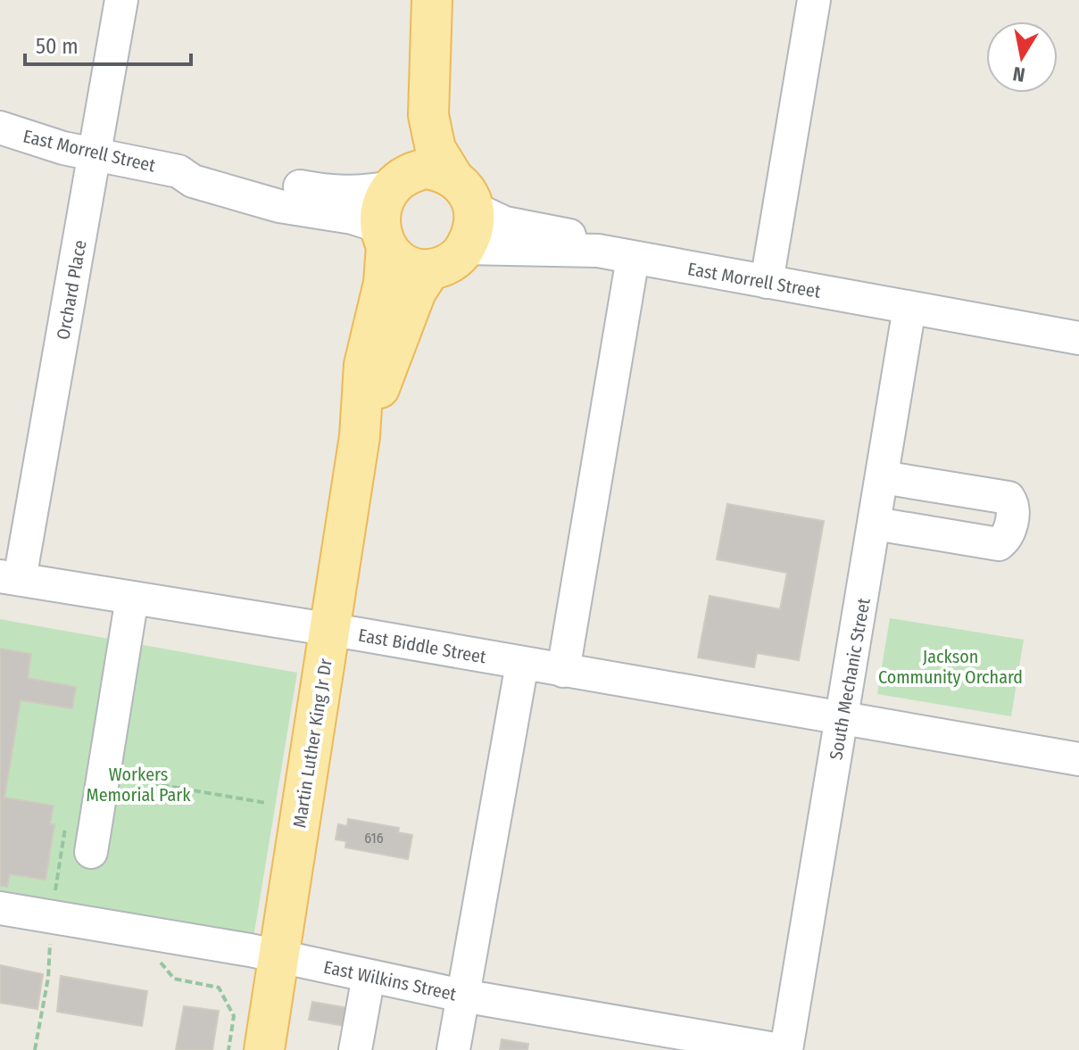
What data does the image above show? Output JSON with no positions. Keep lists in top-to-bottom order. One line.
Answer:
{"streets":{"main road":["Martin Luther King Jr Dr"],"street":["East Morrell Street","Orchard Place","East Biddle Street","South Mechanic Street","East Wilkins Street"]},"crossings":[["East Morrell Street","Orchard Place"],["East Morrell Street","South Mechanic Street"],["East Morrell Street","Martin Luther King Jr Dr"],["Orchard Place","East Biddle Street"],["East Biddle Street","South Mechanic Street"],["East Biddle Street","Martin Luther King Jr Dr"],["Martin Luther King Jr Dr","East Wilkins Street"]],"parks":["Jackson Community Orchard","Workers Memorial Park"],"house_numbers":["616"],"scale_bar":"50 m","north":"bottom"}
